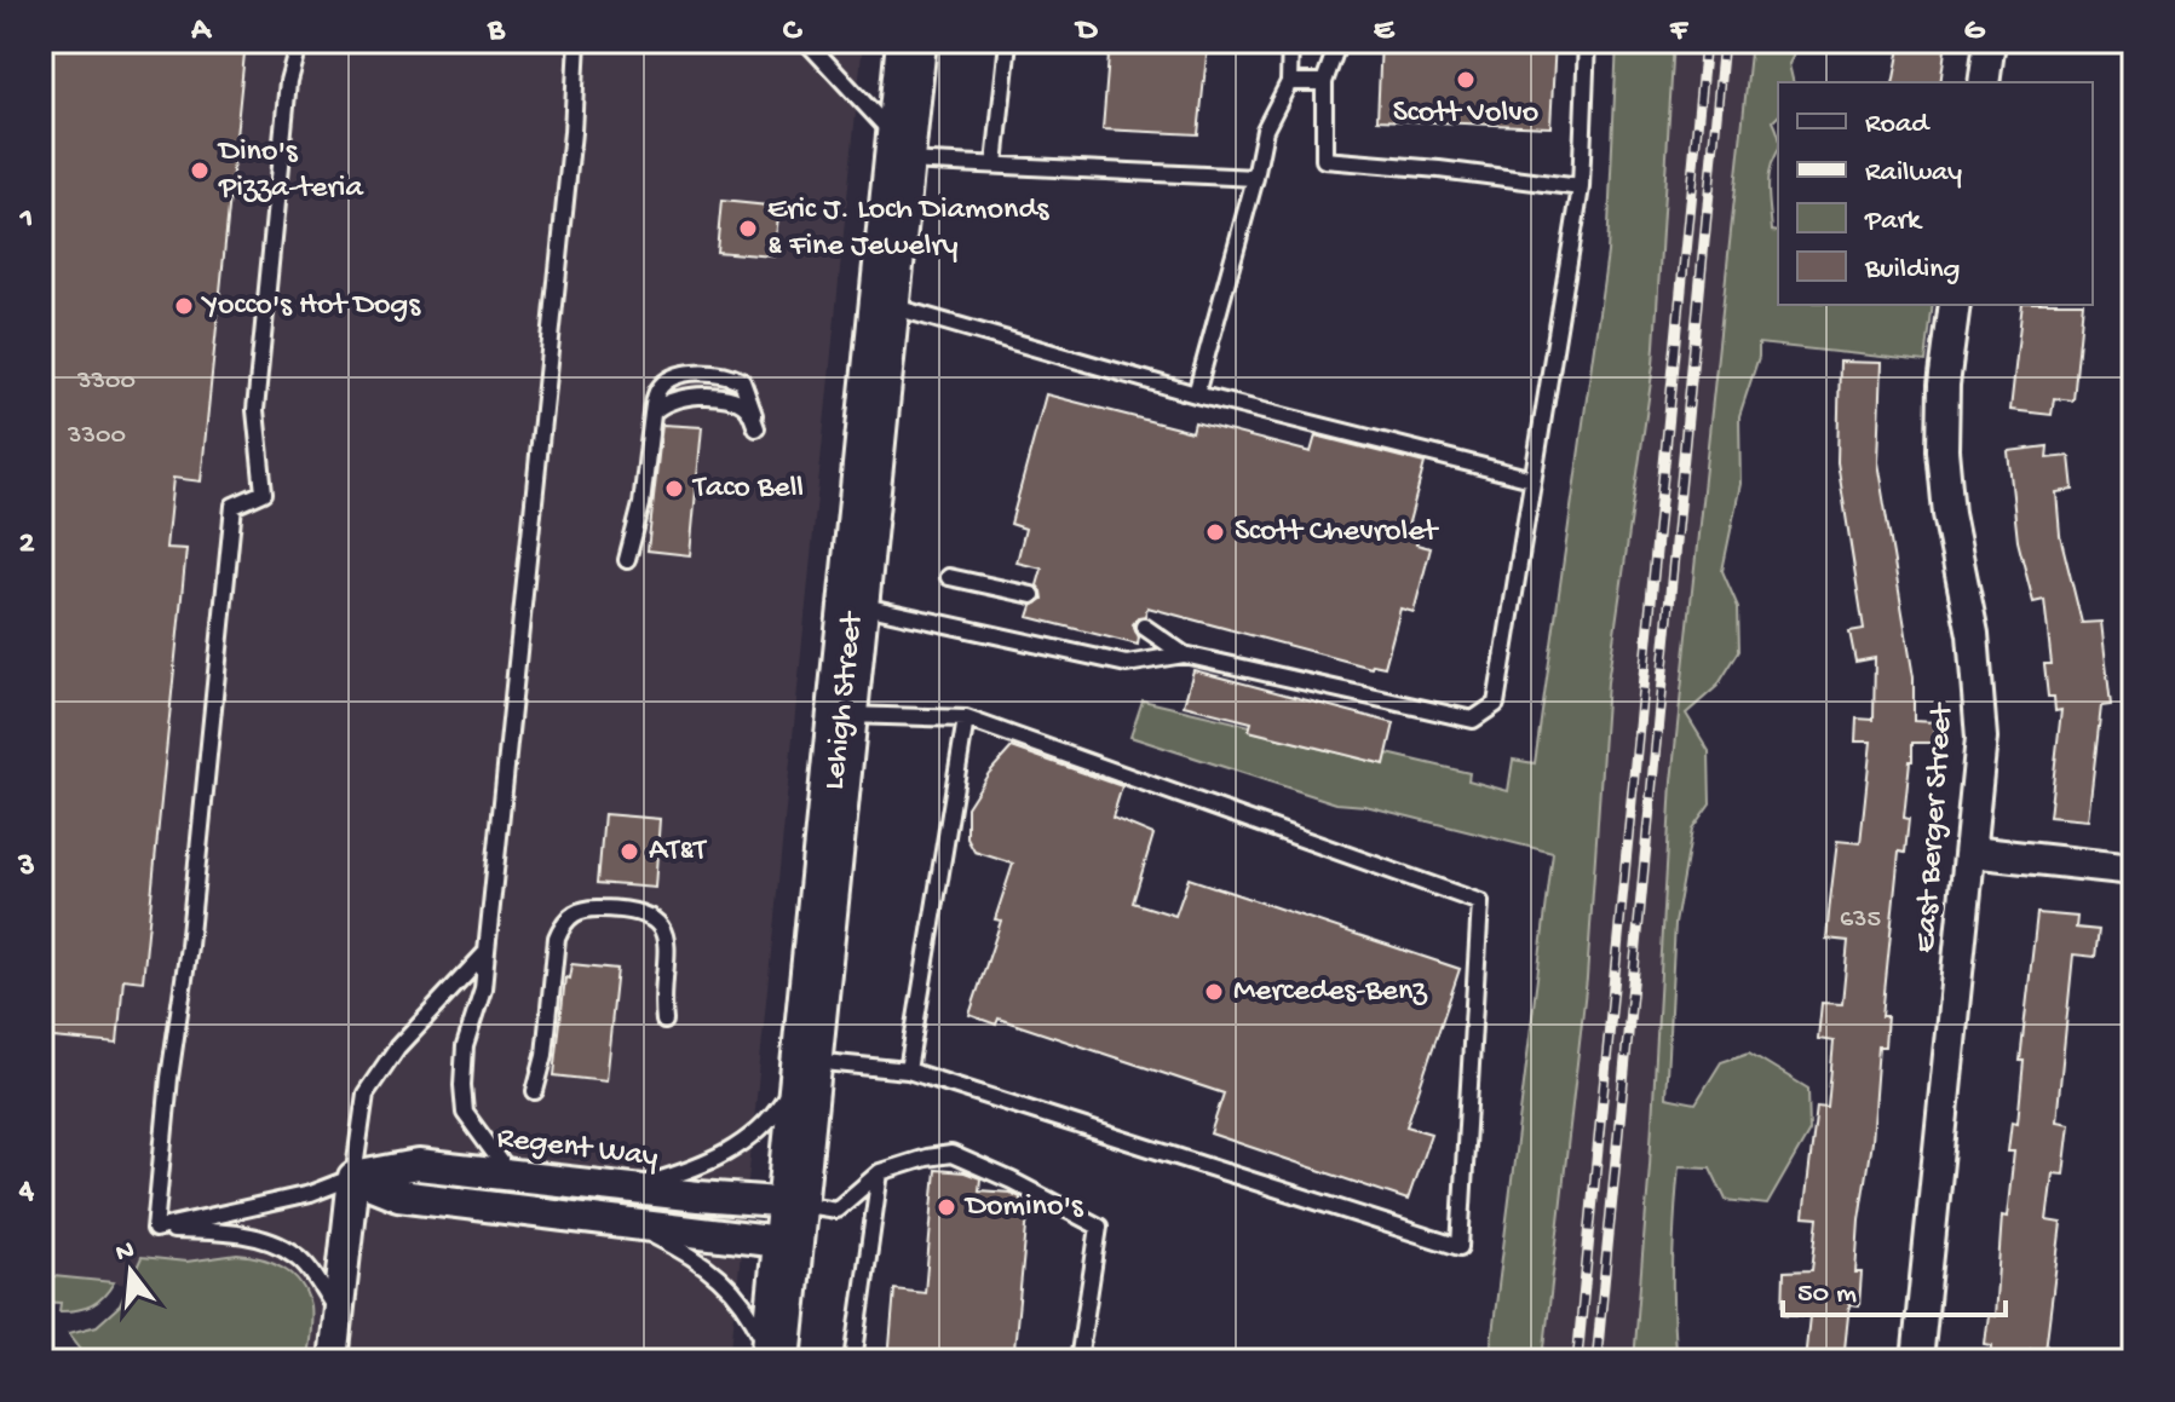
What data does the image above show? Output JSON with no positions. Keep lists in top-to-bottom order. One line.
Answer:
{"streets":{"highway":["Lehigh Street"],"street":["East Berger Street","Regent Way"]},"crossings":[["Lehigh Street","Regent Way"]],"places":["Scott Volvo","Dino's Pizza-teria","Eric J. Loch Diamonds & Fine Jewelry","Yocco's Hot Dogs","Taco Bell","Scott Chevrolet","AT&T","Mercedes-Benz","Domino's"],"house_numbers":["3300","3300","635"],"legend":["Road","Railway","Park","Building"],"scale_bar":"50 m","north":"top","grid":{"columns":["A","B","C","D","E","F","G"],"rows":["1","2","3","4"]}}
